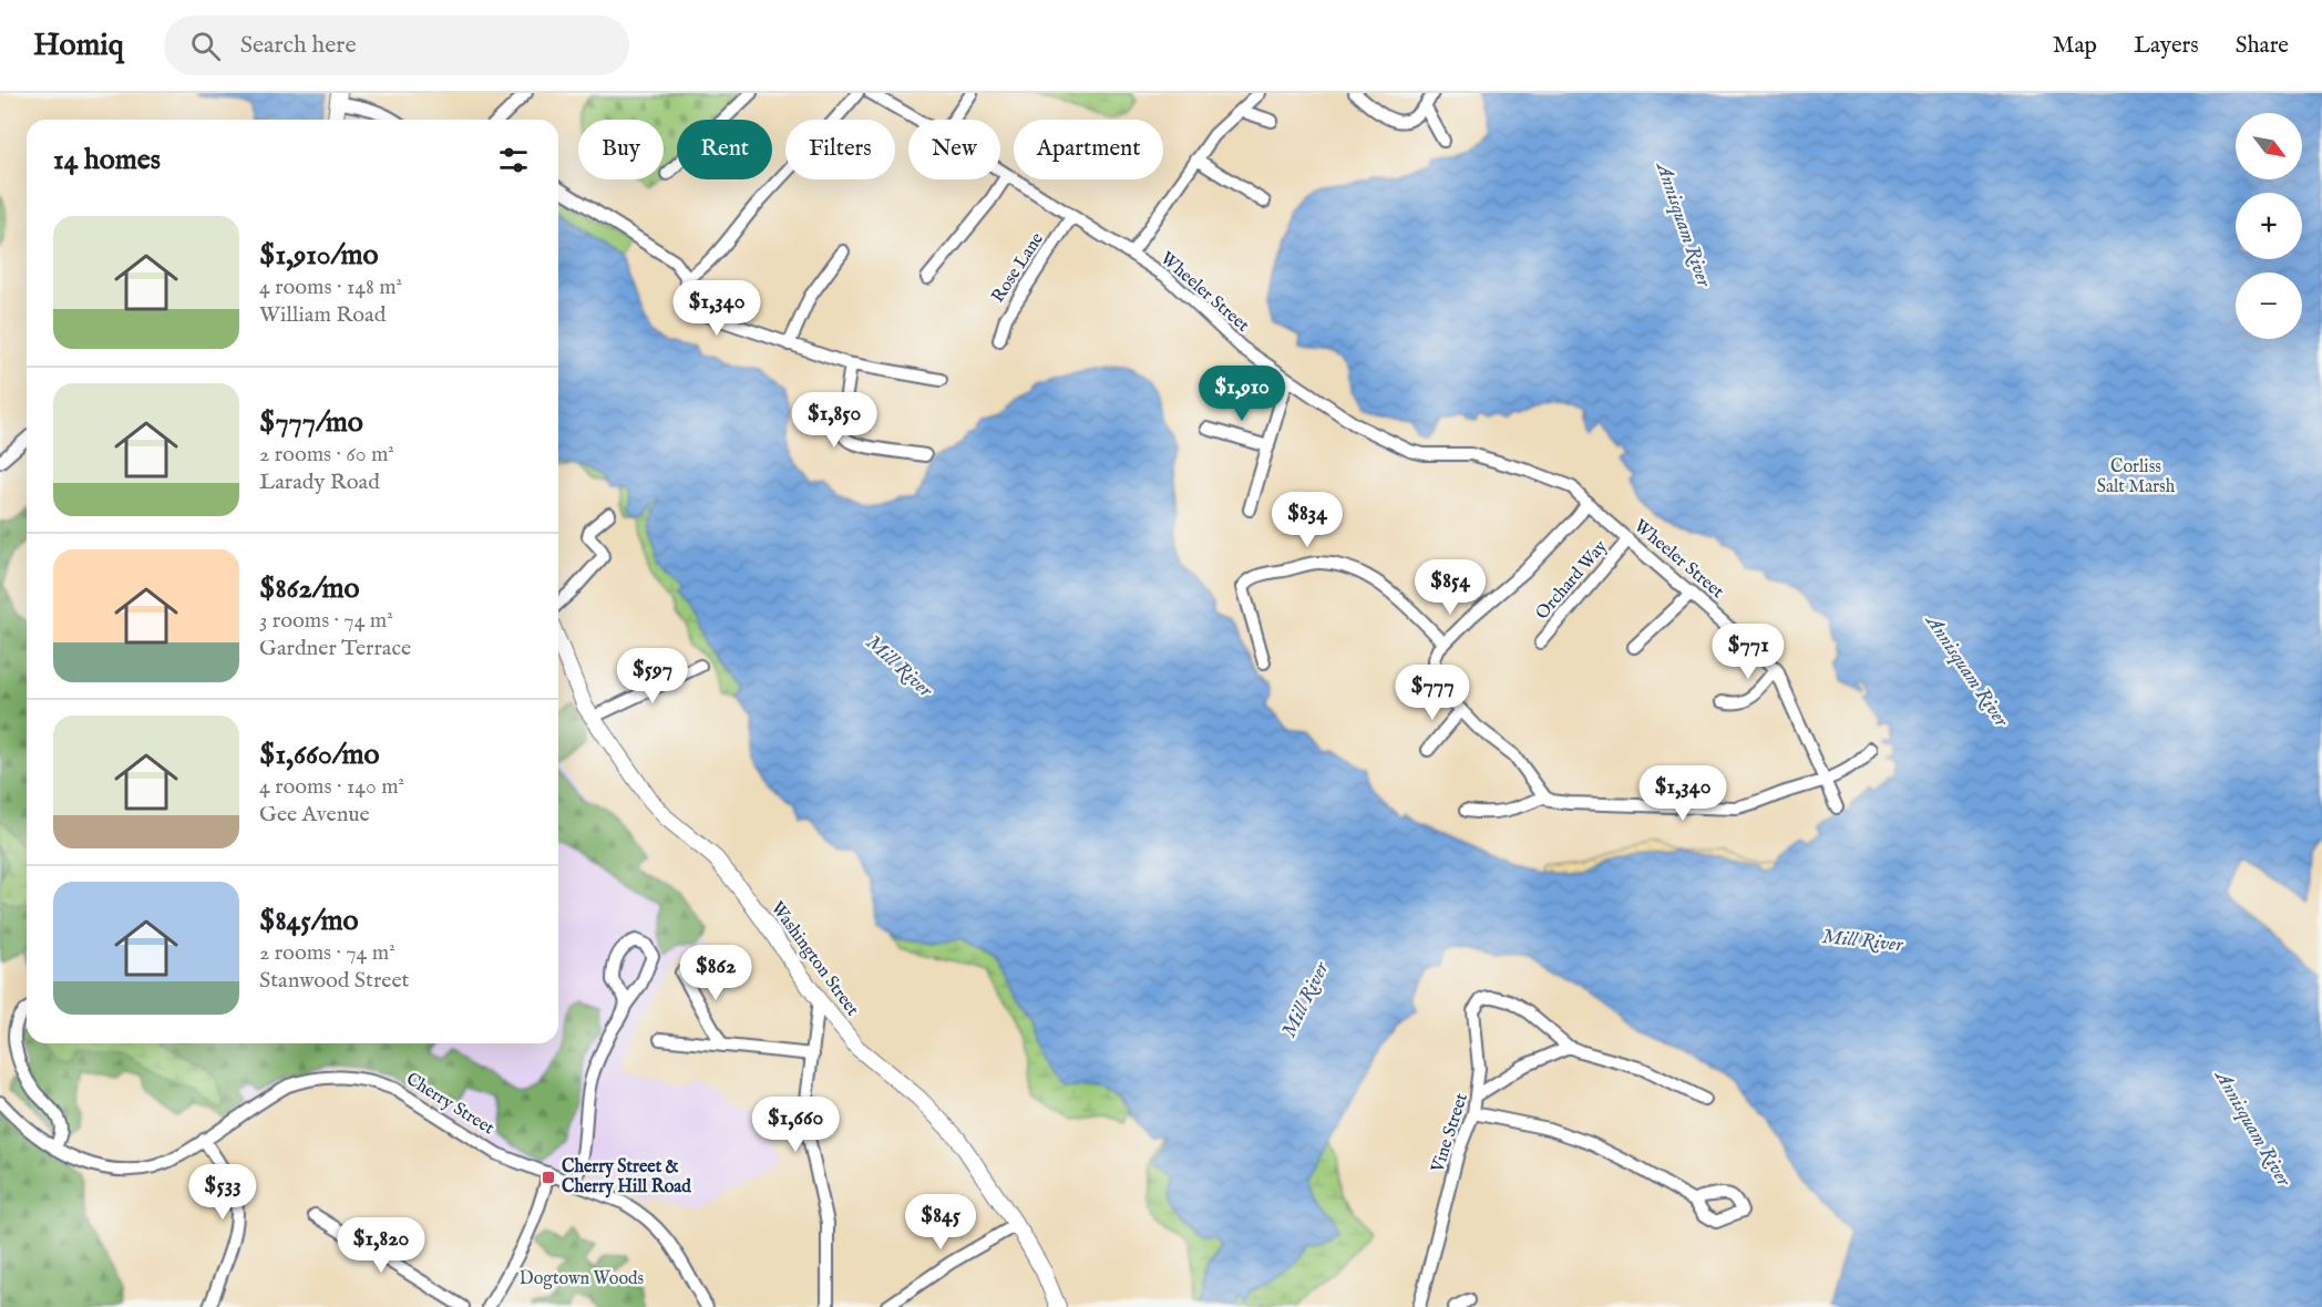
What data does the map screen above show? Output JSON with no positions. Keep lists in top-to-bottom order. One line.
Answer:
{"streets":{"main road":["Washington Street"],"street":["Rose Lane","Wheeler Street","Orchard Way","Cherry Street","Vine Street"]},"crossings":[["Rose Lane","Wheeler Street"],["Wheeler Street","Orchard Way"]],"water":["Annisquam River","Mill River"],"parks":["Corliss Salt Marsh","Dogtown Woods"],"places":{"transit":["Cherry Street & Cherry Hill Road"]},"north":"bottom right","page":{"header":"Homiq","search":"Search here","nav":["Map","Layers","Share"],"map_buttons":["+","−"],"chip":["Buy","Rent","Filters","New","Apartment"],"heading":"14 homes","list":[{"name":"$1,910/mo","note":"4 rooms · 148 m² · William Road"},{"name":"$777/mo","note":"2 rooms · 60 m² · Larady Road"},{"name":"$862/mo","note":"3 rooms · 74 m² · Gardner Terrace"},{"name":"$1,660/mo","note":"4 rooms · 140 m² · Gee Avenue"},{"name":"$845/mo","note":"2 rooms · 74 m² · Stanwood Street"}],"price":["$1,340","$1,910","$1,850","$834","$854","$771","$597","$777","$1,340","$862","$1,660","$533","$845","$1,820"]}}
